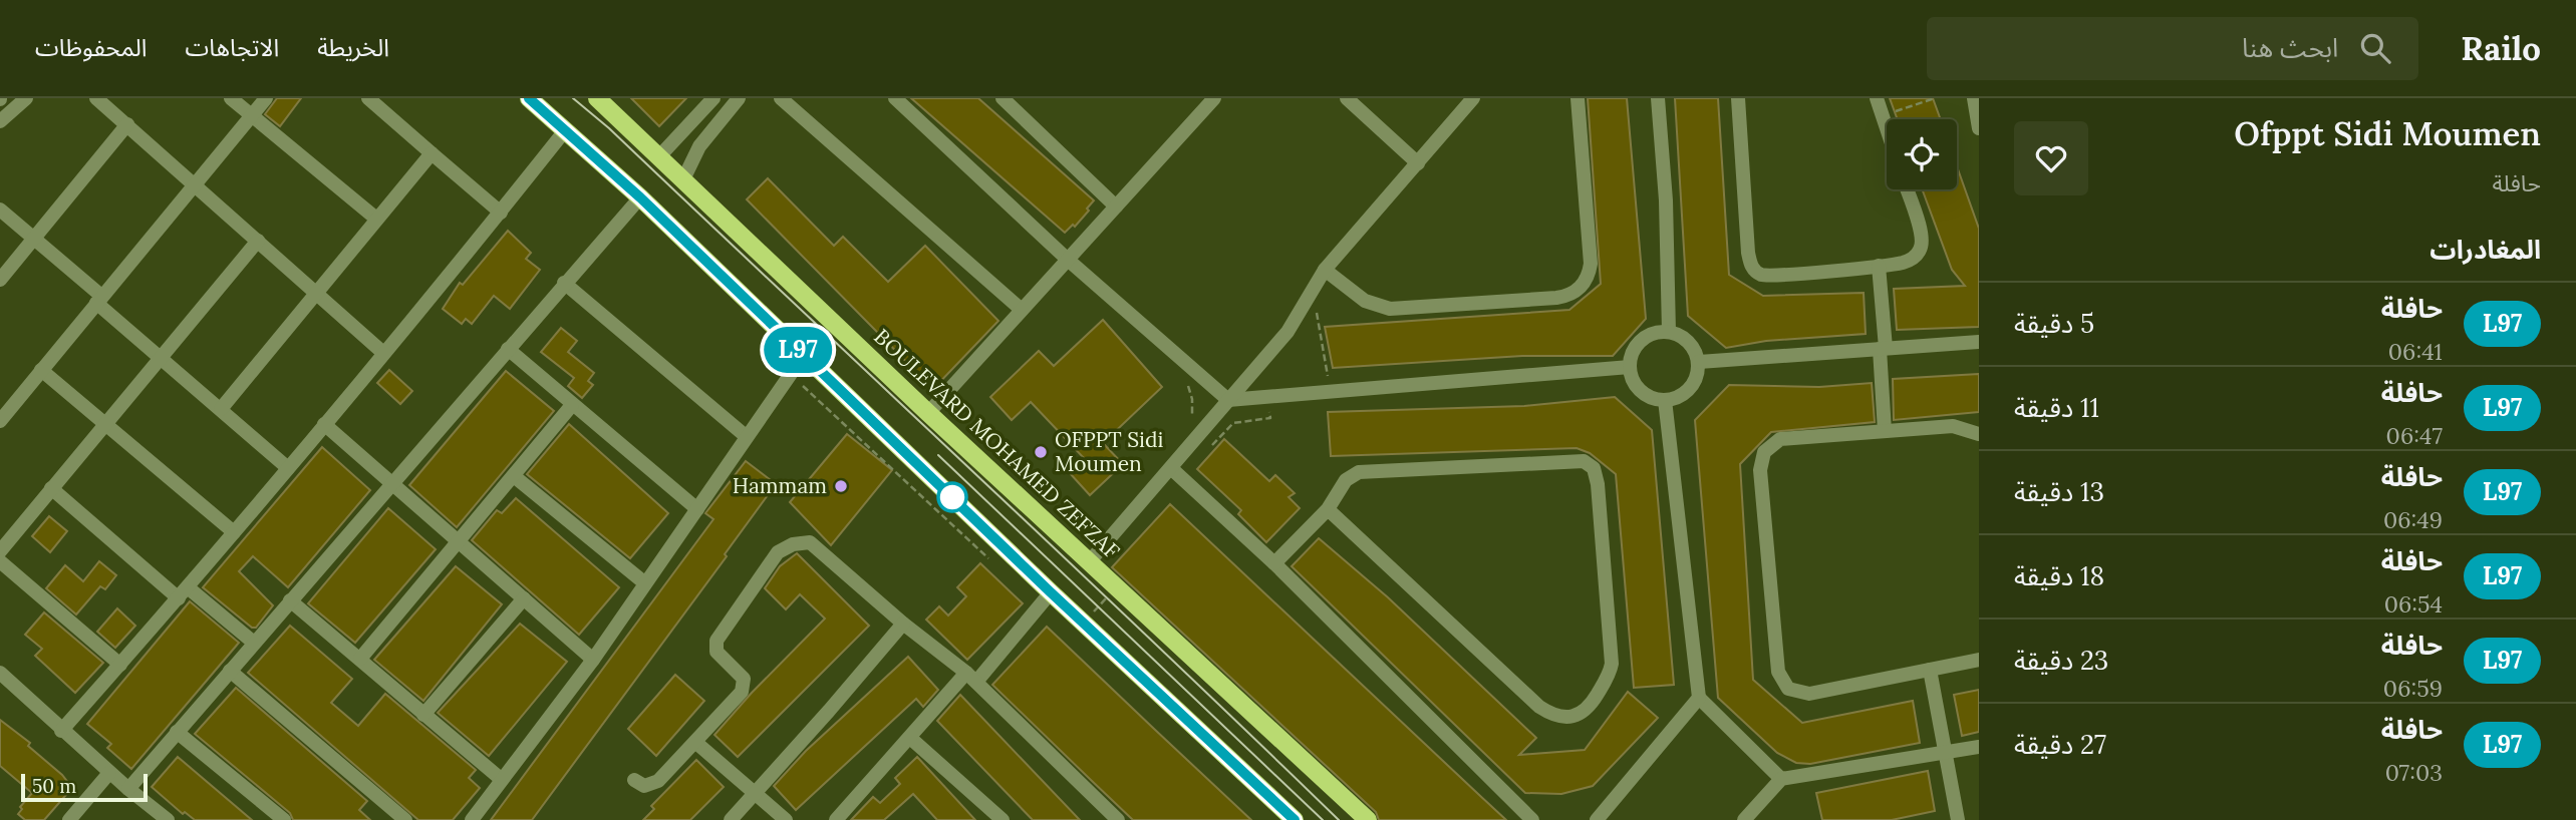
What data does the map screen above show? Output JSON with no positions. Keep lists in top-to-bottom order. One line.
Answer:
{"streets":{"main road":["BOULEVARD MOHAMED ZEFZAF"]},"places":["OFPPT Sidi Moumen","Hammam"],"lines":["bus line L97"],"scale_bar":"50 m","page":{"header":"Railo","search":"ابحث هنا","nav":["الخريطة","الاتجاهات","المحفوظات"],"heading":[["Ofppt Sidi Moumen","حافلة"],"المغادرات"],"on_map":"L97","list":[{"mark":"L97","name":"حافلة","note":"06:41","value":"5 دقيقة"},{"mark":"L97","name":"حافلة","note":"06:47","value":"11 دقيقة"},{"mark":"L97","name":"حافلة","note":"06:49","value":"13 دقيقة"},{"mark":"L97","name":"حافلة","note":"06:54","value":"18 دقيقة"},{"mark":"L97","name":"حافلة","note":"06:59","value":"23 دقيقة"},{"mark":"L97","name":"حافلة","note":"07:03","value":"27 دقيقة"}],"scale":"50 m"}}
